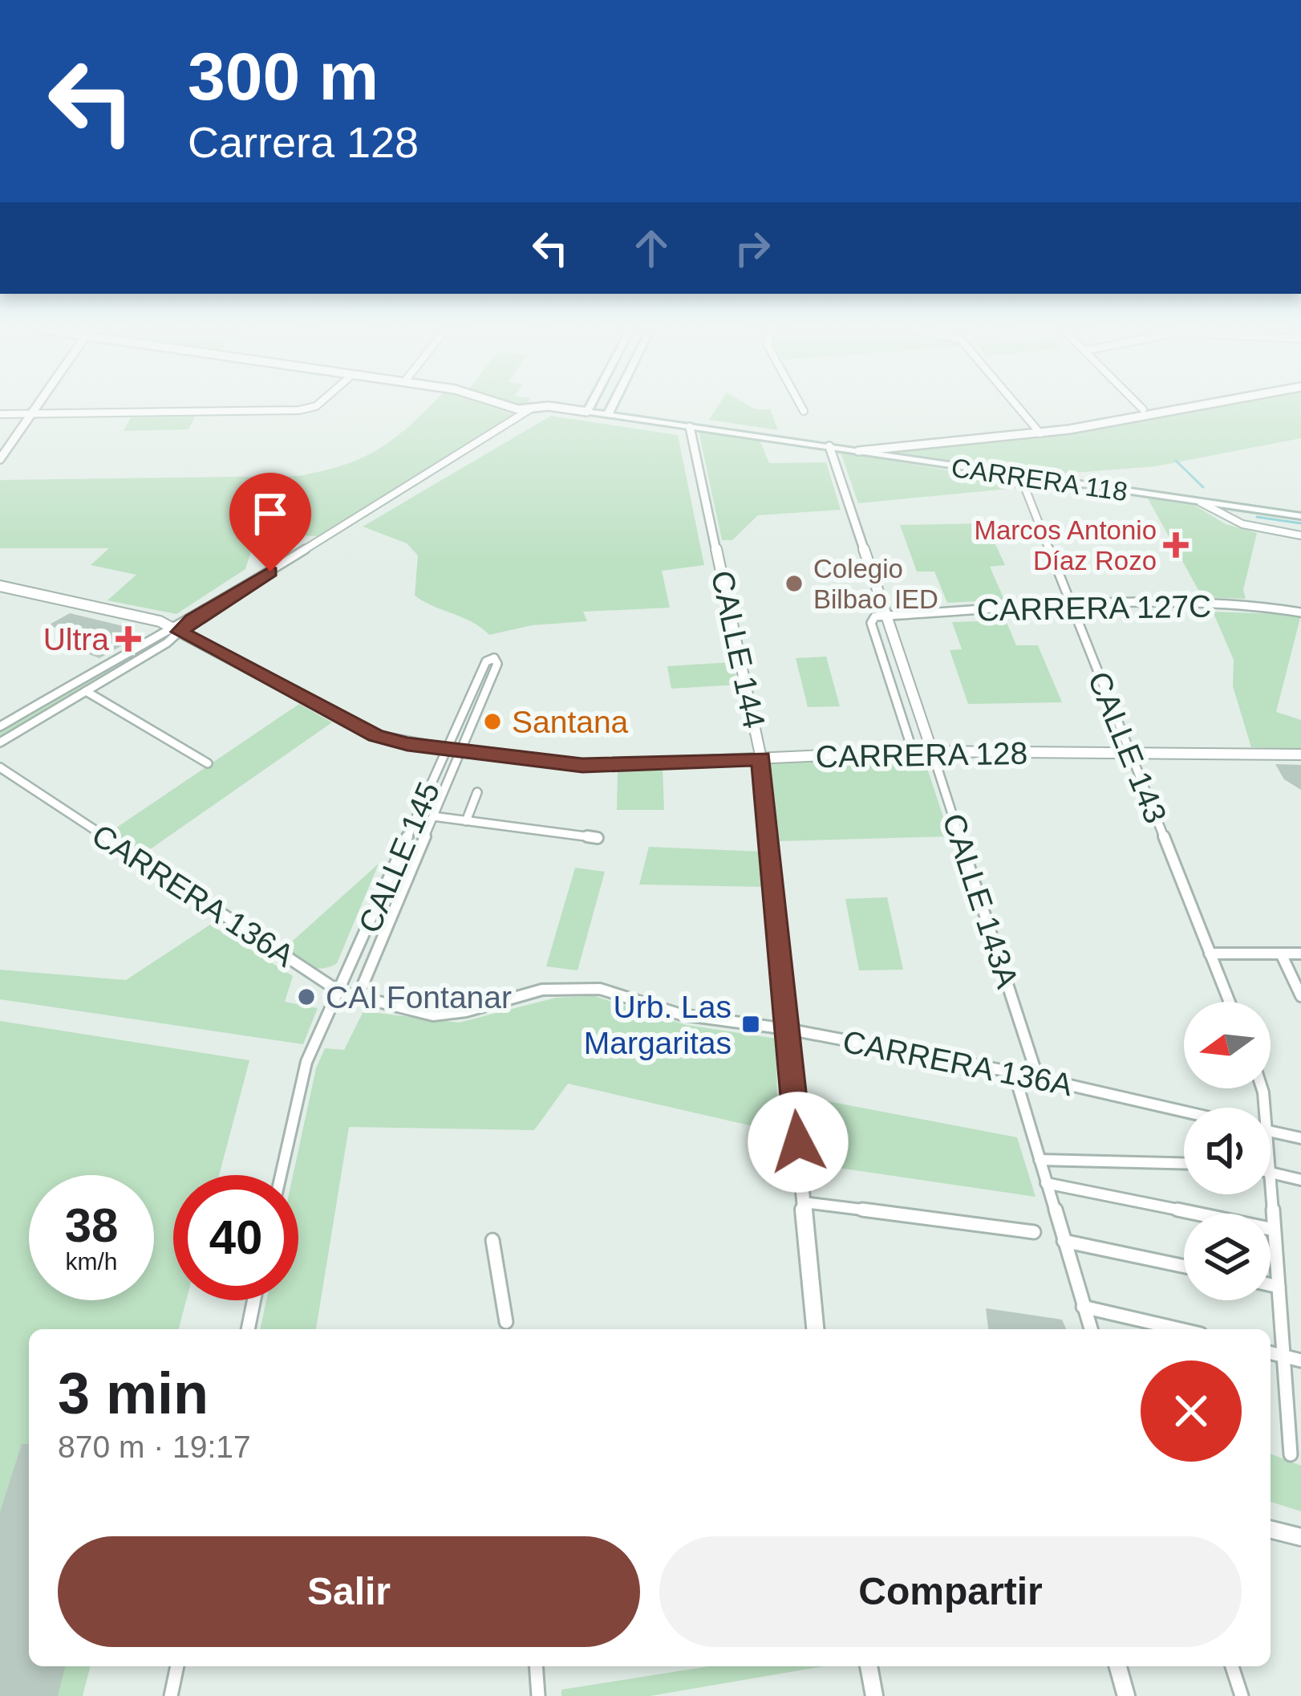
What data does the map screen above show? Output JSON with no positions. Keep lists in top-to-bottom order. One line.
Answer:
{"streets":{"main road":["CARRERA 118"],"street":["CARRERA 127C","CALLE 144","CALLE 143","CARRERA 128","CALLE 145","CARRERA 136A","CALLE 143A"]},"crossings":[["CARRERA 118","CALLE 144"],["CARRERA 118","CALLE 143"],["CARRERA 118","CALLE 143A"],["CARRERA 127C","CALLE 143"],["CARRERA 127C","CALLE 143A"],["CALLE 144","CARRERA 128"],["CALLE 144","CARRERA 136A"],["CALLE 143","CARRERA 128"],["CARRERA 128","CALLE 145"],["CARRERA 128","CALLE 143A"],["CALLE 145","CARRERA 136A"],["CARRERA 136A","CALLE 143A"]],"places":{"health":["Marcos Antonio Díaz Rozo","Ultra"],"other":["Colegio Bilbao IED","Santana","CAI Fontanar"],"transit":["Urb. Las Margaritas"]},"north":"left","page":{"turn":["300 m","Carrera 128"],"speed":"38 km/h","limit":"40","heading":["3 min","870 m · 19:17"],"buttons":["Salir","Compartir"]}}
